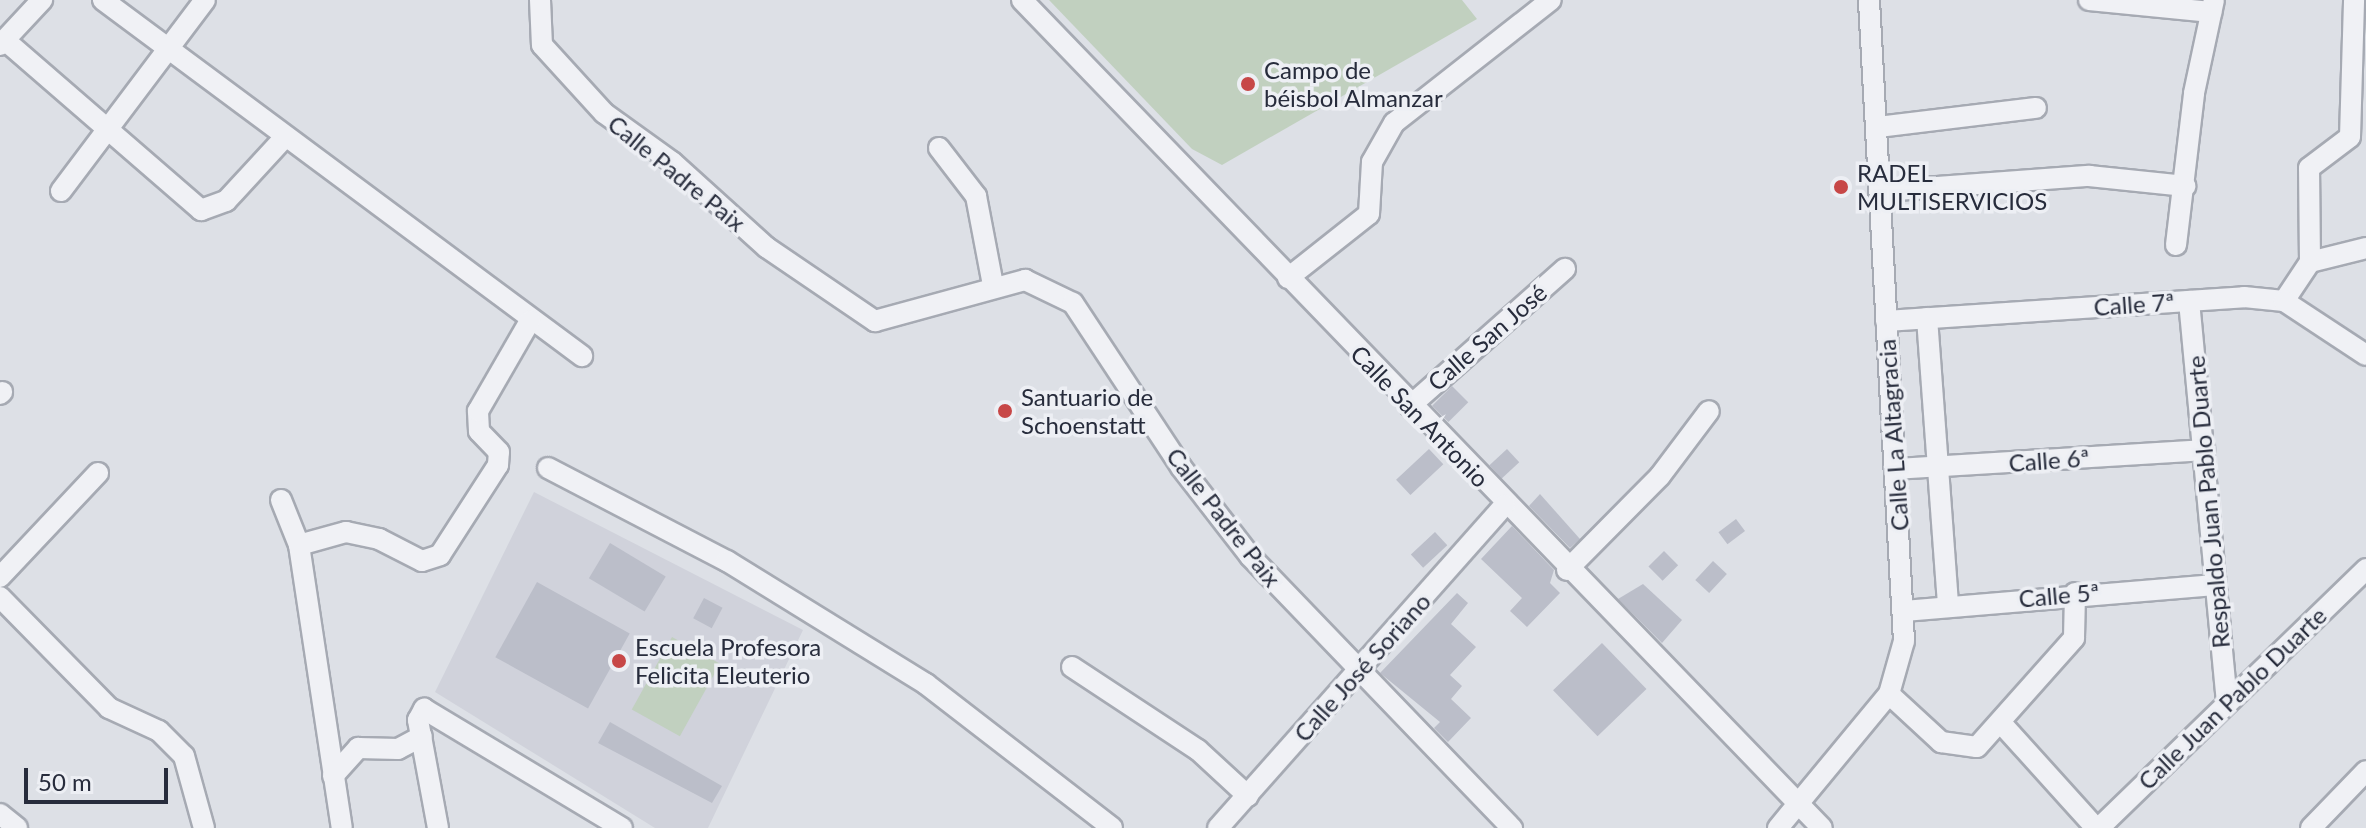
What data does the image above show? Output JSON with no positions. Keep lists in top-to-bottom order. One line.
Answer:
{"streets":{"street":["Calle Padre Paix","Calle 7ª","Calle San José","Calle San Antonio","Calle La Altagracia","Calle 6ª","Respaldo Juan Pablo Duarte","Calle 5ª","Calle José Soriano","Calle Juan Pablo Duarte"]},"crossings":[["Calle Padre Paix","Calle José Soriano"],["Calle 7ª","Calle La Altagracia"],["Calle 7ª","Respaldo Juan Pablo Duarte"],["Calle San José","Calle San Antonio"],["Calle San Antonio","Calle La Altagracia"],["Calle San Antonio","Calle José Soriano"],["Calle La Altagracia","Calle 6ª"],["Calle La Altagracia","Calle 5ª"],["Calle 6ª","Respaldo Juan Pablo Duarte"],["Respaldo Juan Pablo Duarte","Calle 5ª"],["Respaldo Juan Pablo Duarte","Calle Juan Pablo Duarte"]],"places":["Campo de béisbol Almanzar","RADEL MULTISERVICIOS","Santuario de Schoenstatt","Escuela Profesora Felicita Eleuterio"],"scale_bar":"50 m"}
